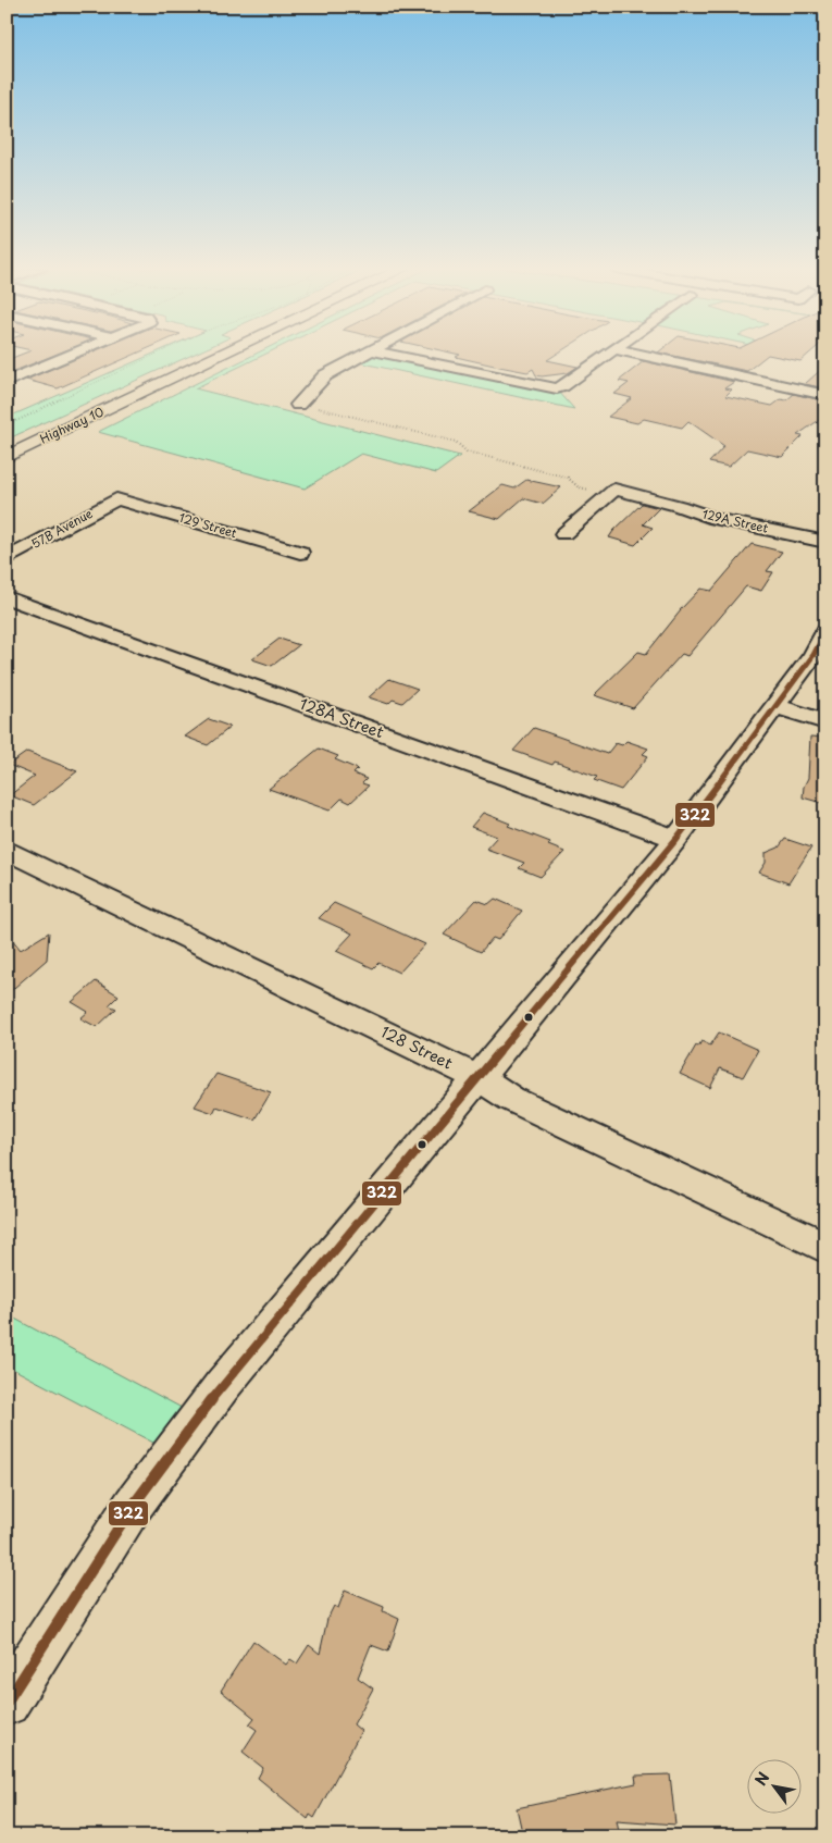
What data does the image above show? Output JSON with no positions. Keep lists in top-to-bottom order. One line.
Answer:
{"streets":{"highway":["Highway 10"],"street":["129A Street","129 Street","57B Avenue","128A Street","128 Street"]},"crossings":[["129 Street","57B Avenue"]],"lines":["transit line 322"],"north":"top left"}
